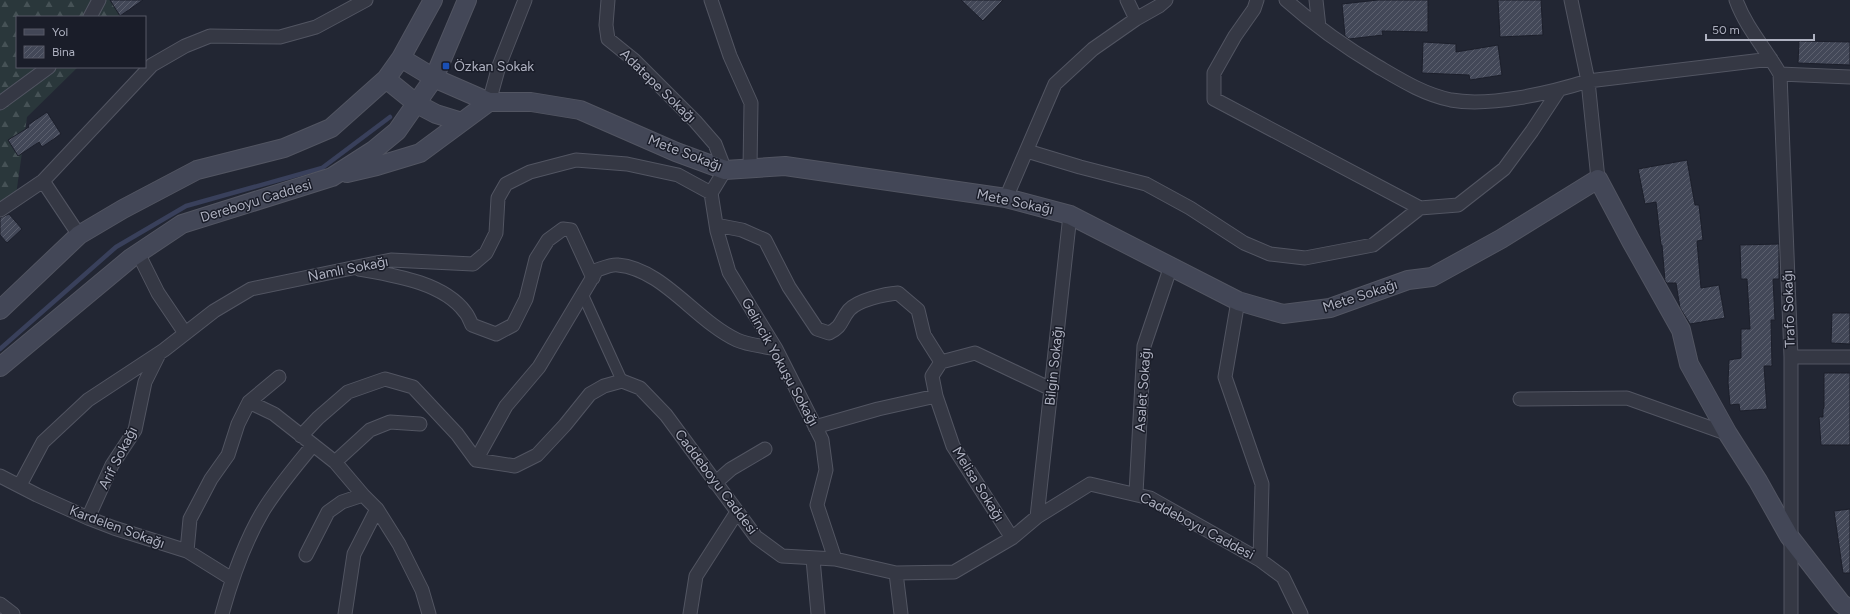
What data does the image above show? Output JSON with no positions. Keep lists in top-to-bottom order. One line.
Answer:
{"streets":{"main road":["Mete Sokağı","Dereboyu Caddesi"],"street":["Adatepe Sokağı","Namlı Sokağı","Trafo Sokağı","Gelincik Yokuşu Sokağı","Bilgin Sokağı","Asalet Sokağı","Arif Sokağı","Caddeboyu Caddesi","Melisa Sokağı","Kardelen Sokağı"]},"crossings":[["Adatepe Sokağı","Mete Sokağı"],["Mete Sokağı","Dereboyu Caddesi"],["Mete Sokağı","Bilgin Sokağı"],["Mete Sokağı","Asalet Sokağı"],["Namlı Sokağı","Gelincik Yokuşu Sokağı"],["Namlı Sokağı","Arif Sokağı"],["Namlı Sokağı","Kardelen Sokağı"],["Gelincik Yokuşu Sokağı","Caddeboyu Caddesi"],["Bilgin Sokağı","Caddeboyu Caddesi"],["Asalet Sokağı","Caddeboyu Caddesi"],["Arif Sokağı","Kardelen Sokağı"],["Caddeboyu Caddesi","Melisa Sokağı"]],"places":{"transit":["Özkan Sokak"]},"legend":["Yol","Bina"],"scale_bar":"50 m"}
